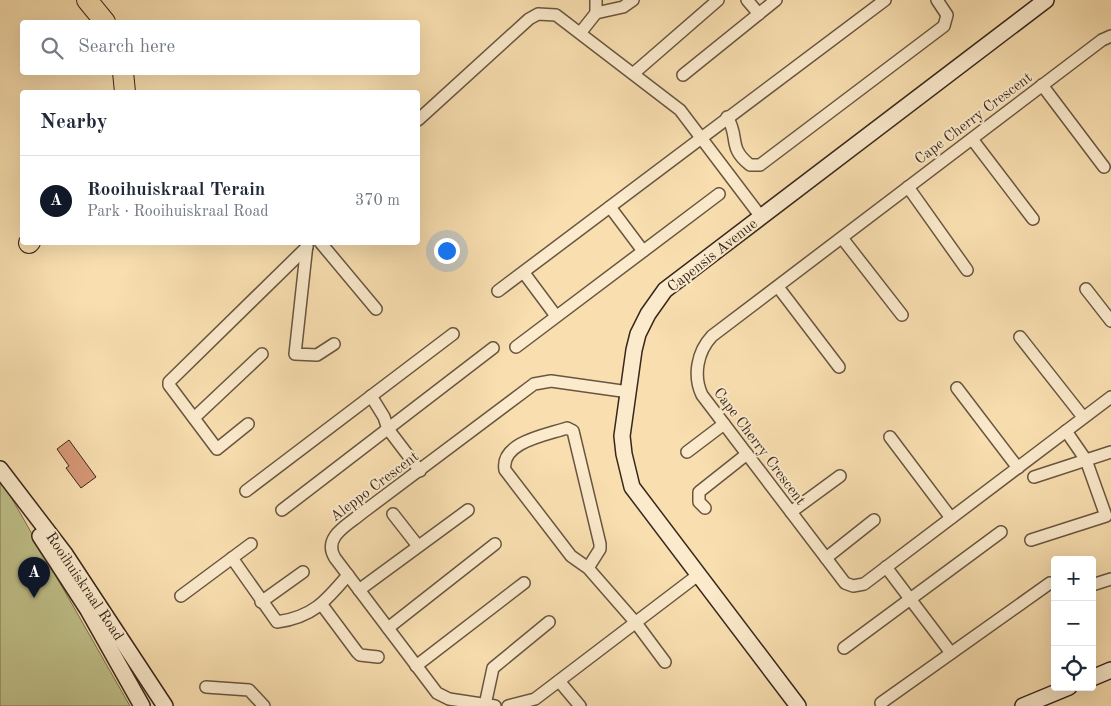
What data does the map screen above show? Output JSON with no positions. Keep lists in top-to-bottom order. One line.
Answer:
{"streets":{"street":["Cape Cherry Crescent","Capensis Avenue","Aleppo Crescent","Rooihuiskraal Road"]},"crossings":[["Capensis Avenue","Aleppo Crescent"]],"page":{"search":"Search here","heading":"Nearby","list":[{"mark":"A","name":"Rooihuiskraal Terain","note":"Park · Rooihuiskraal Road","value":"370 m"}],"map_buttons":["+","−"],"pins":"A"}}
